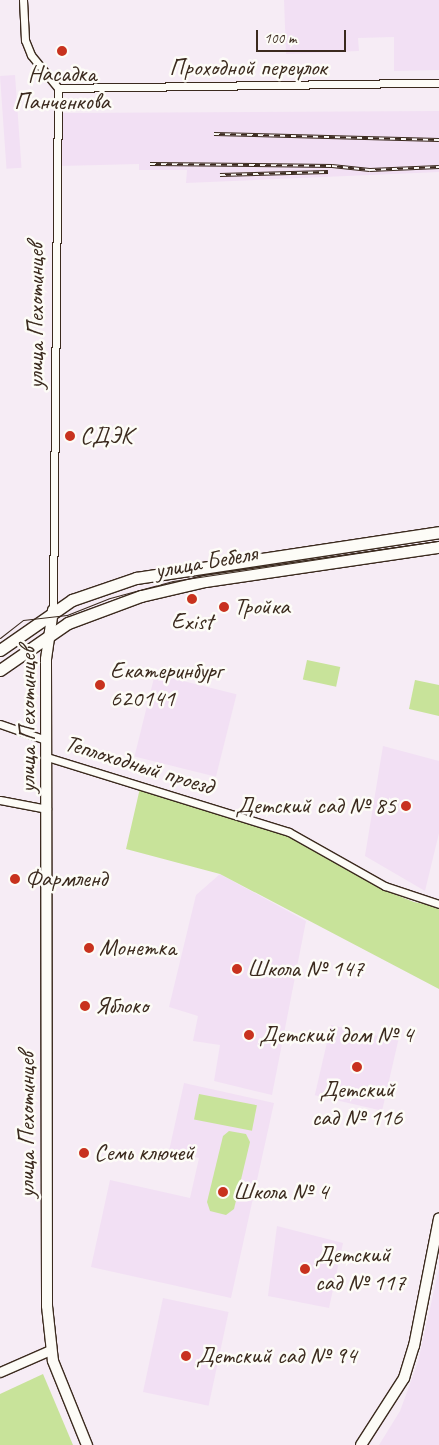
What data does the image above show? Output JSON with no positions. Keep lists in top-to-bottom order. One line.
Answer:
{"streets":{"main road":["улица Пехотинцев","улица Бебеля"],"street":["Проходной переулок","Теплоходный проезд"]},"crossings":[["Проходной переулок","улица Пехотинцев"],["улица Пехотинцев","улица Бебеля"],["улица Пехотинцев","Теплоходный проезд"]],"places":["Насадка Панченкова","СДЭК","Exist","Тройка","Екатеринбург 620141","Детский сад № 85","Фармленд","Монетка","Школа № 147","Яблоко","Детский дом № 4","Детский сад № 116","Семь ключей","Школа № 4","Детский сад № 117","Детский сад № 94"],"scale_bar":"100 m"}
